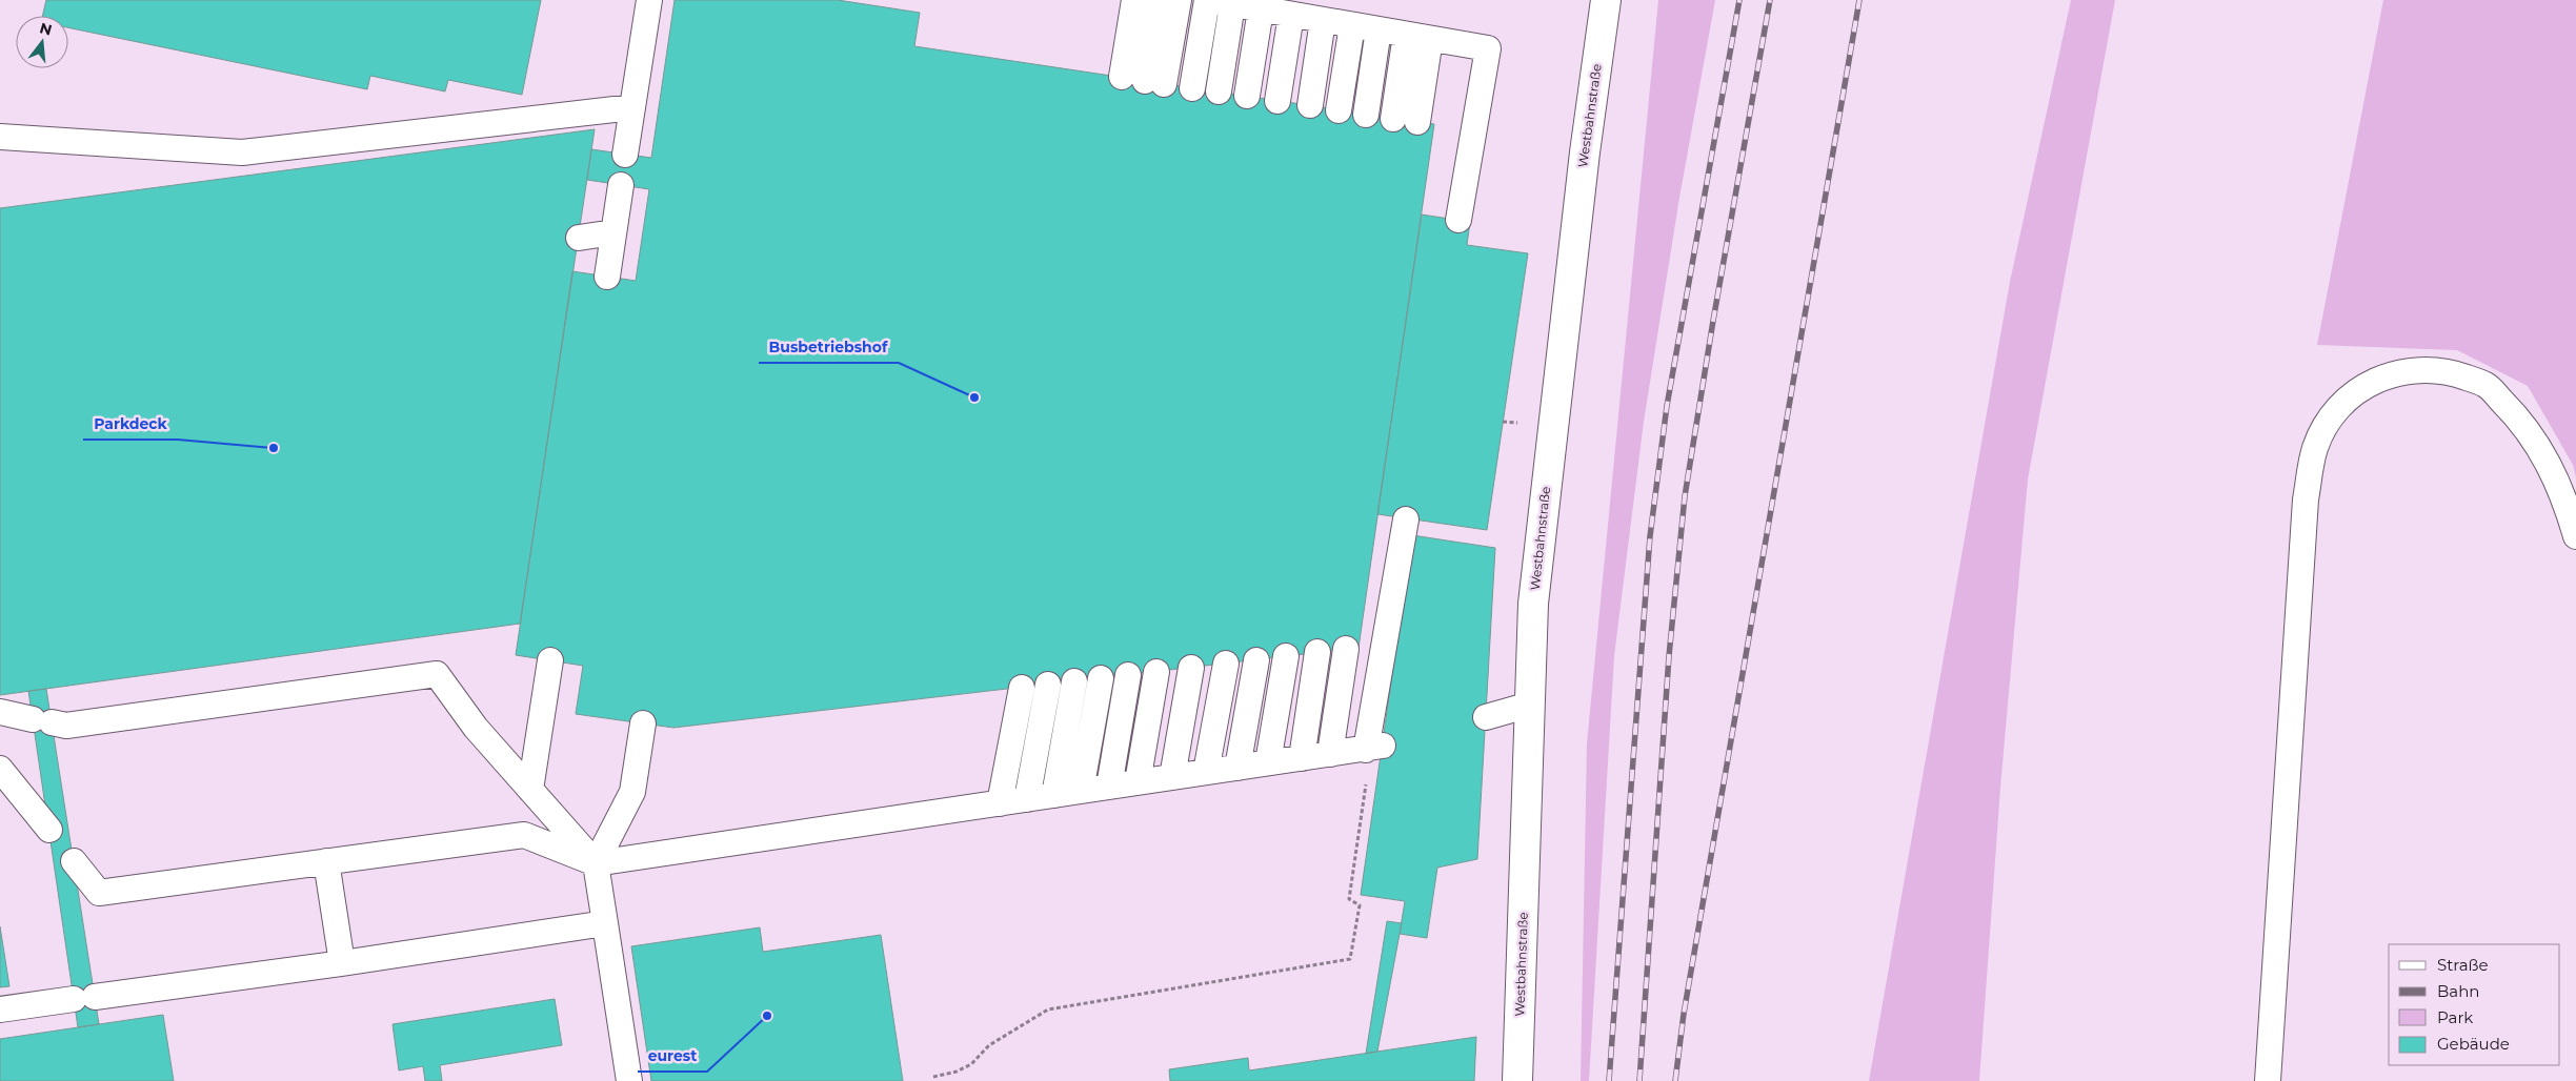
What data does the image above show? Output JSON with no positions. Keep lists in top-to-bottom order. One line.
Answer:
{"streets":{"street":["Westbahnstraße"]},"places":["Busbetriebshof","Parkdeck","eurest"],"legend":["Straße","Bahn","Park","Gebäude"],"north":"top"}
